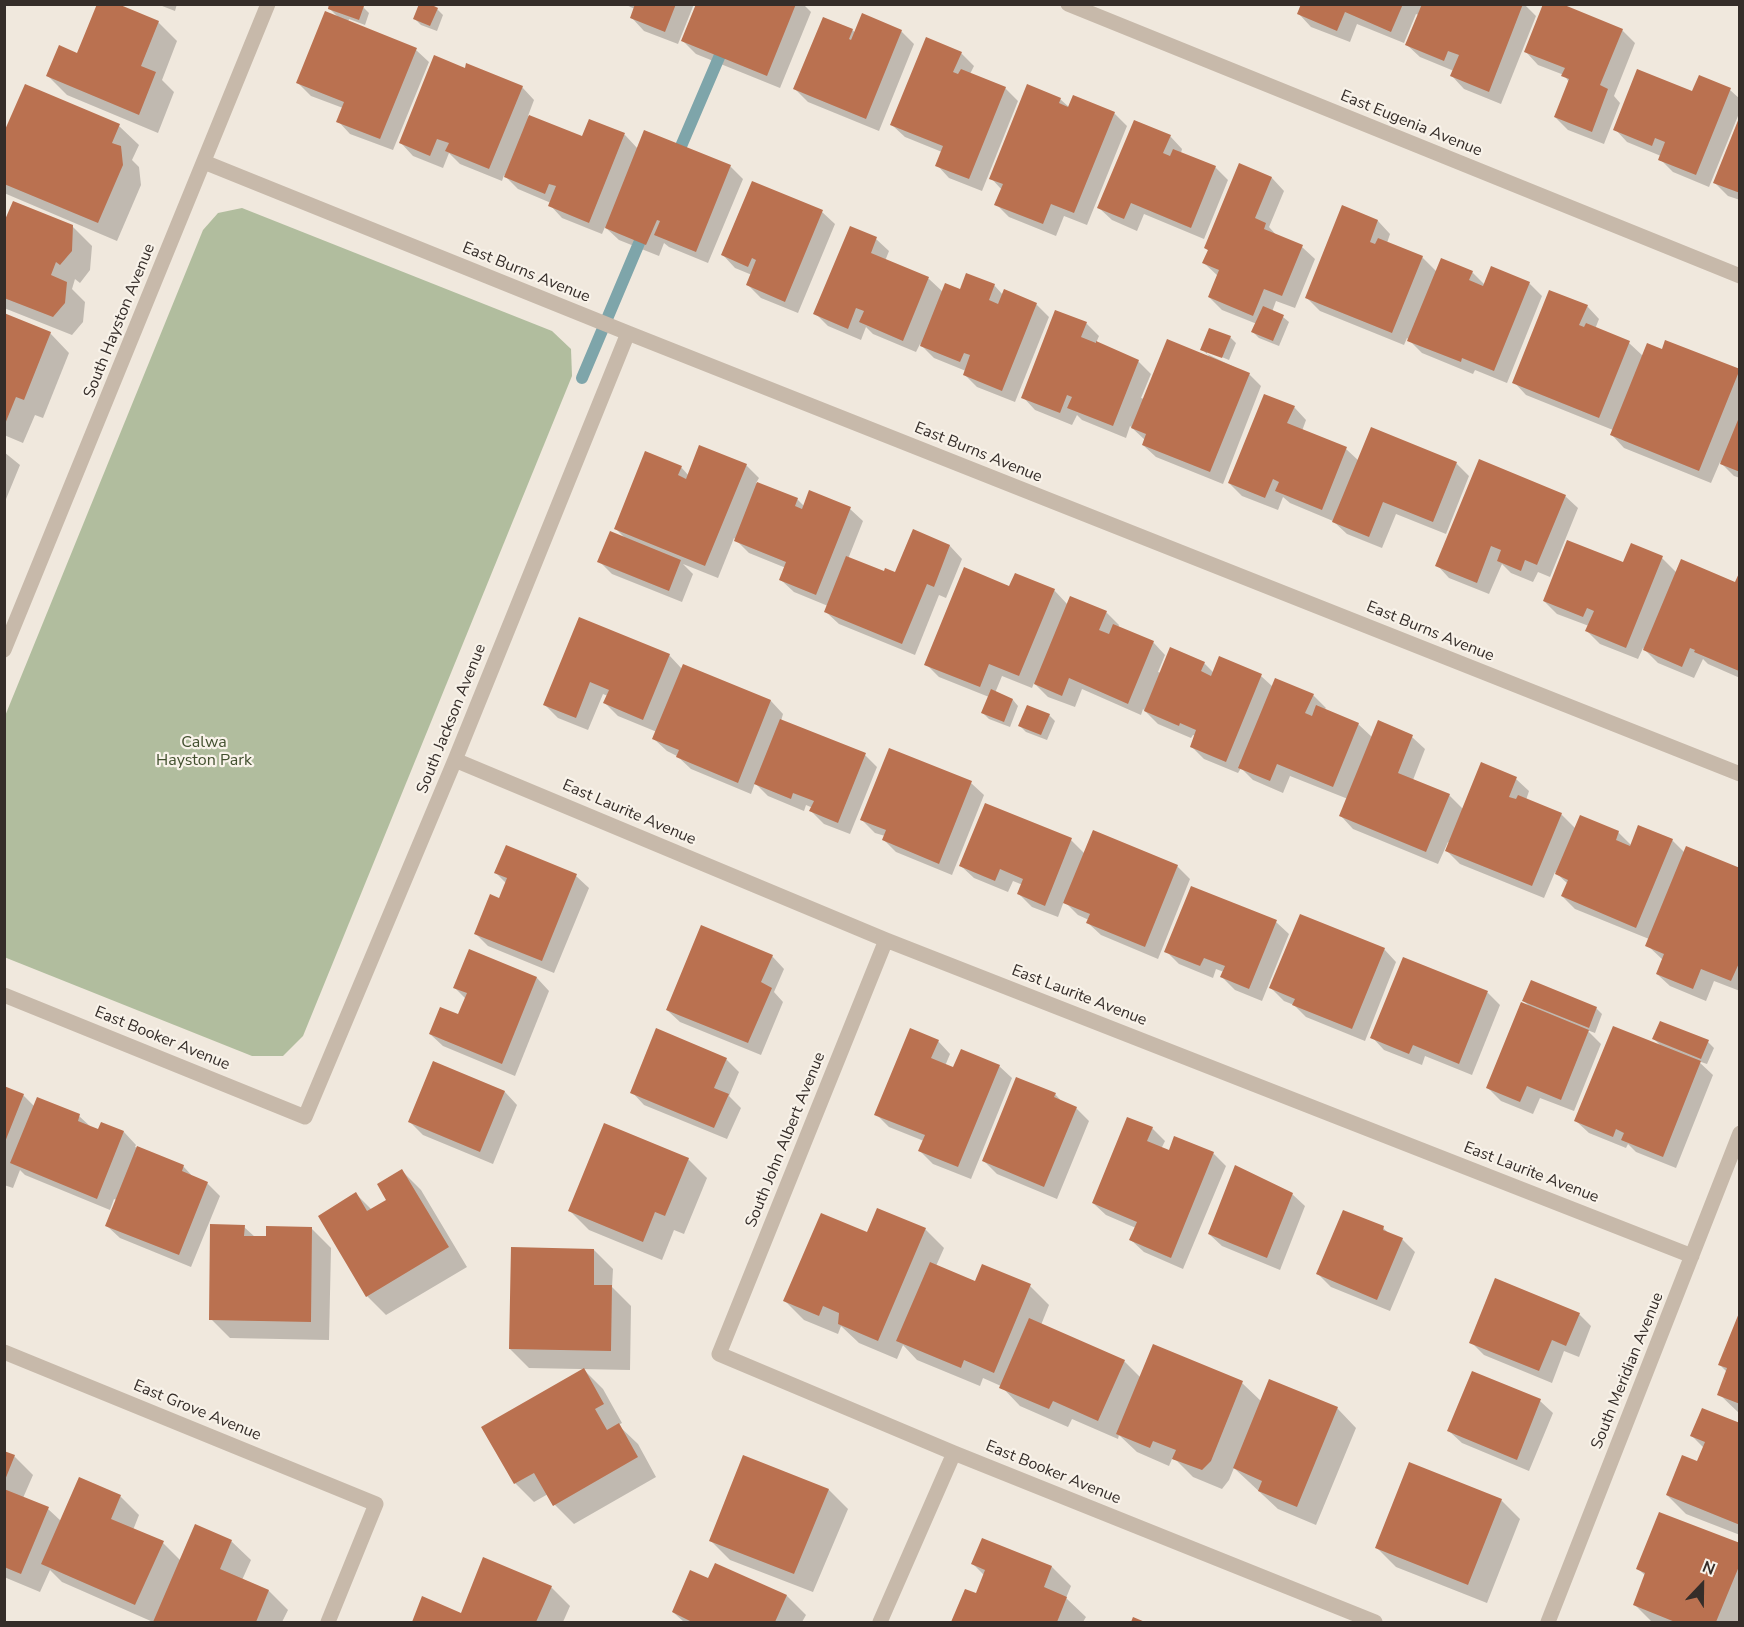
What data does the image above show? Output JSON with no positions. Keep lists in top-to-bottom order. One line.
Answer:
{"streets":{"street":["East Eugenia Avenue","East Burns Avenue","South Hayston Avenue","South Jackson Avenue","East Laurite Avenue","East Booker Avenue","South John Albert Avenue","South Meridian Avenue","East Grove Avenue"]},"crossings":[["East Burns Avenue","South Hayston Avenue"],["East Burns Avenue","South Jackson Avenue"],["South Jackson Avenue","East Laurite Avenue"],["South Jackson Avenue","East Booker Avenue"],["East Laurite Avenue","South John Albert Avenue"],["East Laurite Avenue","South Meridian Avenue"],["East Booker Avenue","South John Albert Avenue"]],"parks":["Calwa Hayston Park"],"north":"top"}
